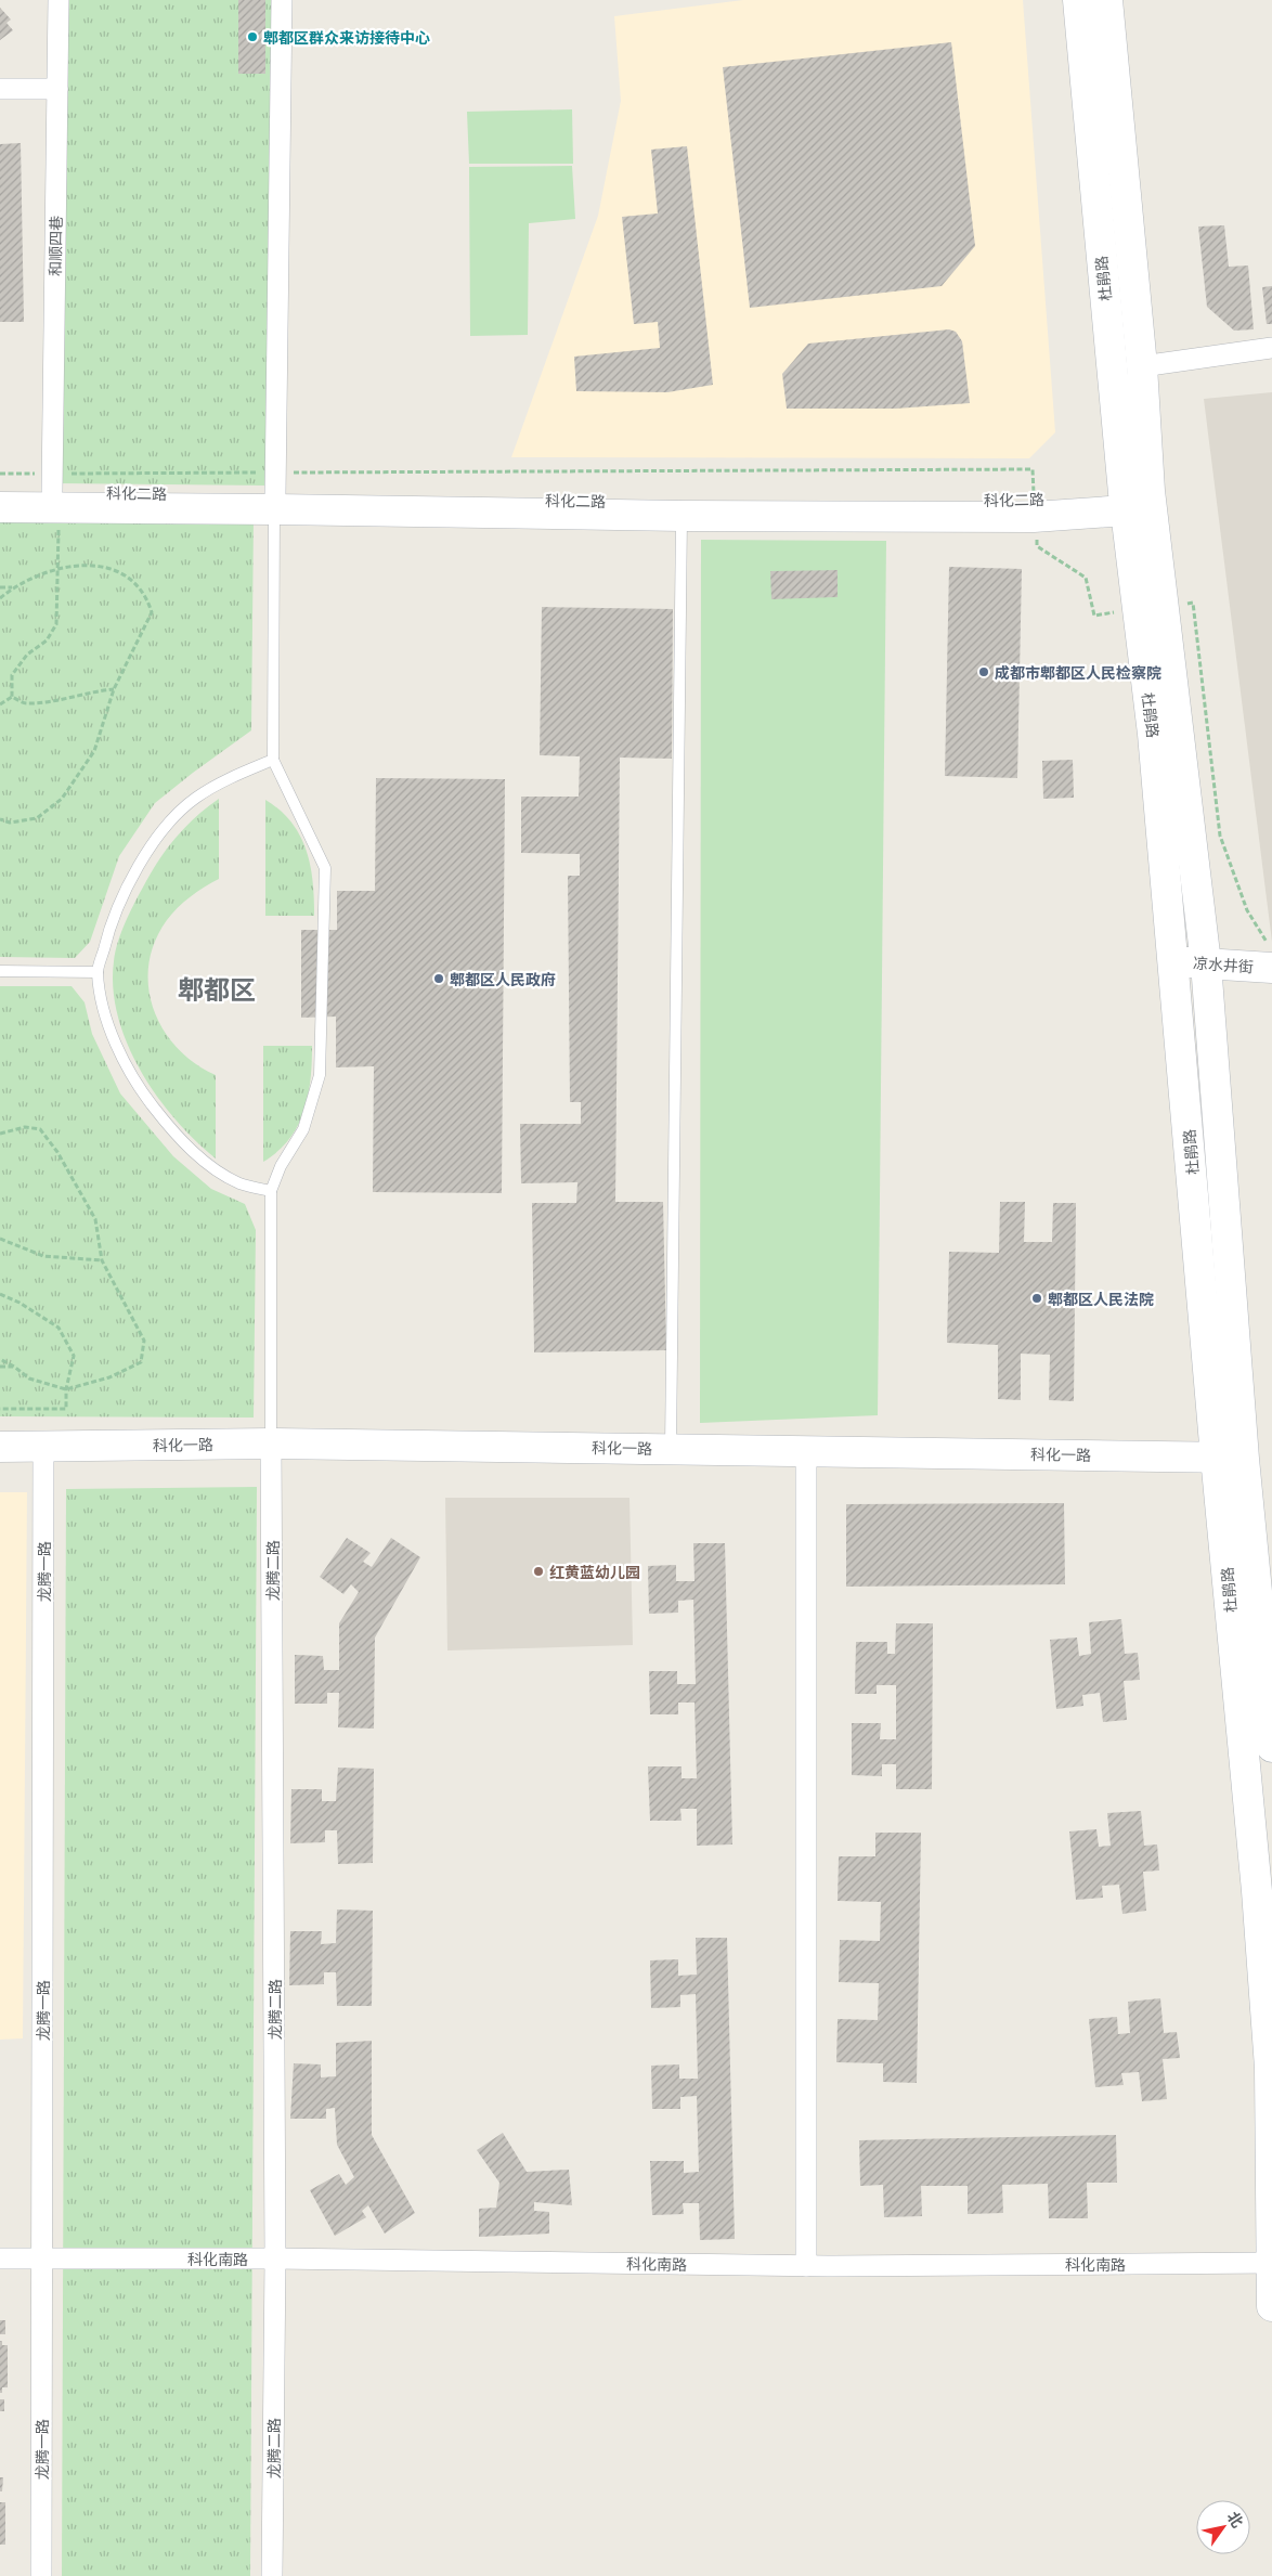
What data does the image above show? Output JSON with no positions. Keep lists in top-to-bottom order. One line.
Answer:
{"streets":{"main road":["杜鹃路","科化二路","凉水井街","科化一路"],"street":["和顺四巷","龙腾二路","龙腾一路","科化南路"]},"crossings":[["和顺四巷","科化二路"],["杜鹃路","科化二路"],["杜鹃路","凉水井街"],["杜鹃路","科化一路"],["杜鹃路","科化南路"],["科化一路","龙腾二路"],["科化一路","龙腾一路"],["龙腾二路","科化南路"],["龙腾一路","科化南路"]],"districts":["郫都区"],"places":["郫都区群众来访接待中心","成都市郫都区人民检察院","郫都区人民政府","郫都区人民法院","红黄蓝幼儿园"],"north":"top right"}
